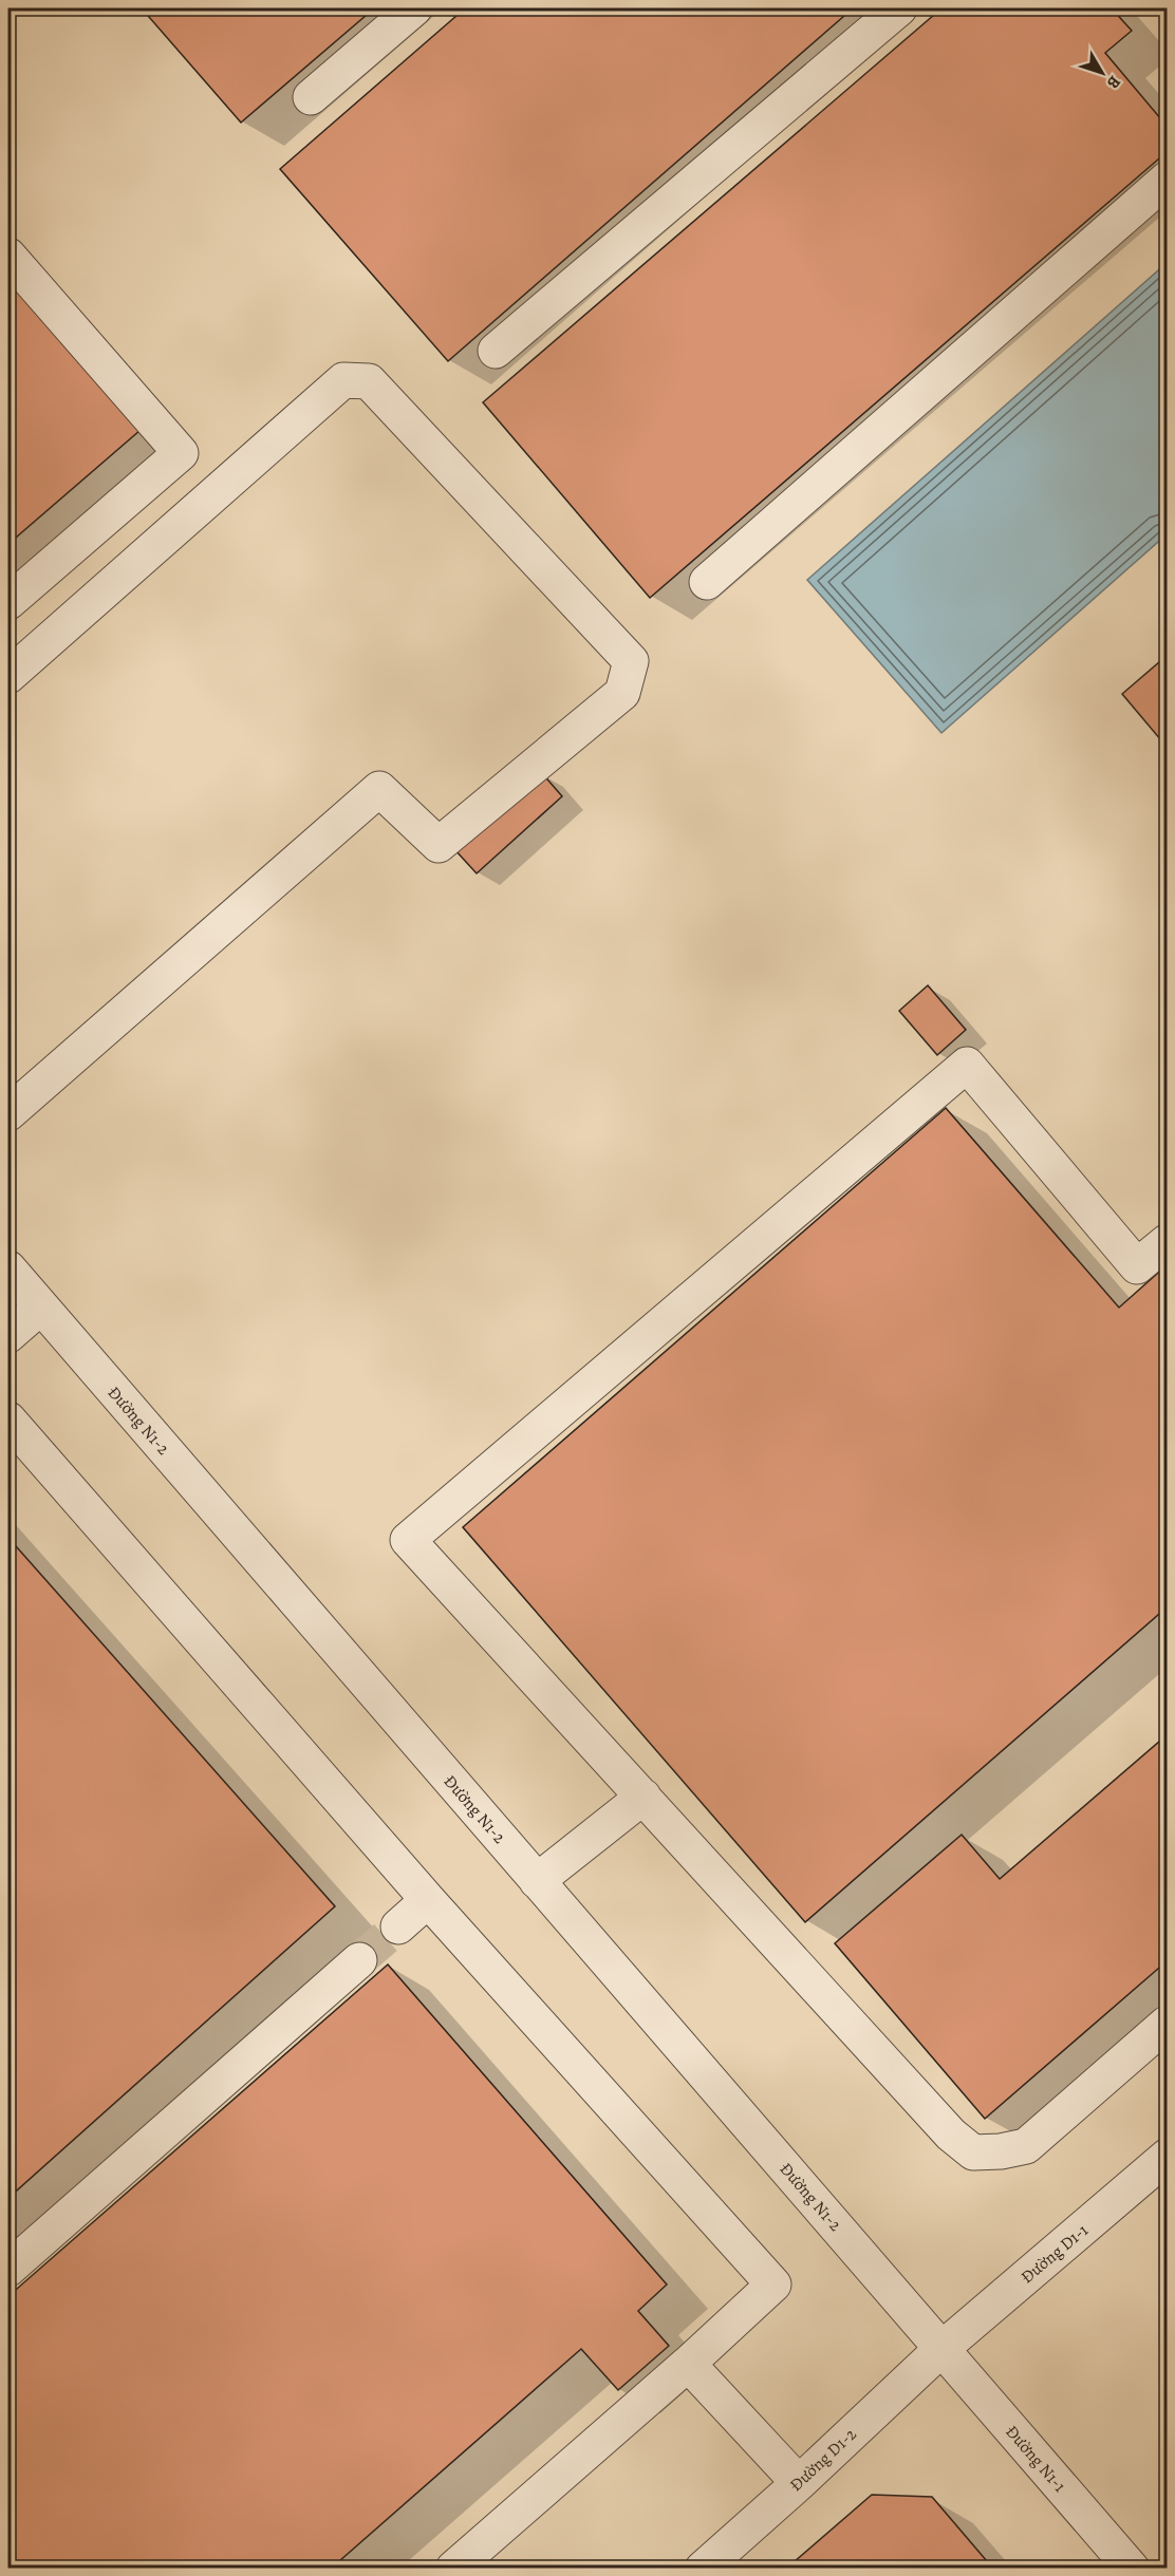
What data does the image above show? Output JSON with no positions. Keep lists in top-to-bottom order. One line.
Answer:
{"streets":{"street":["Đường N1-2","Đường D1-1","Đường N1-1","Đường D1-2"]},"crossings":[["Đường N1-2","Đường D1-1"],["Đường N1-2","Đường N1-1"],["Đường N1-2","Đường D1-2"],["Đường D1-1","Đường N1-1"],["Đường D1-1","Đường D1-2"],["Đường N1-1","Đường D1-2"]],"north":"bottom right"}
